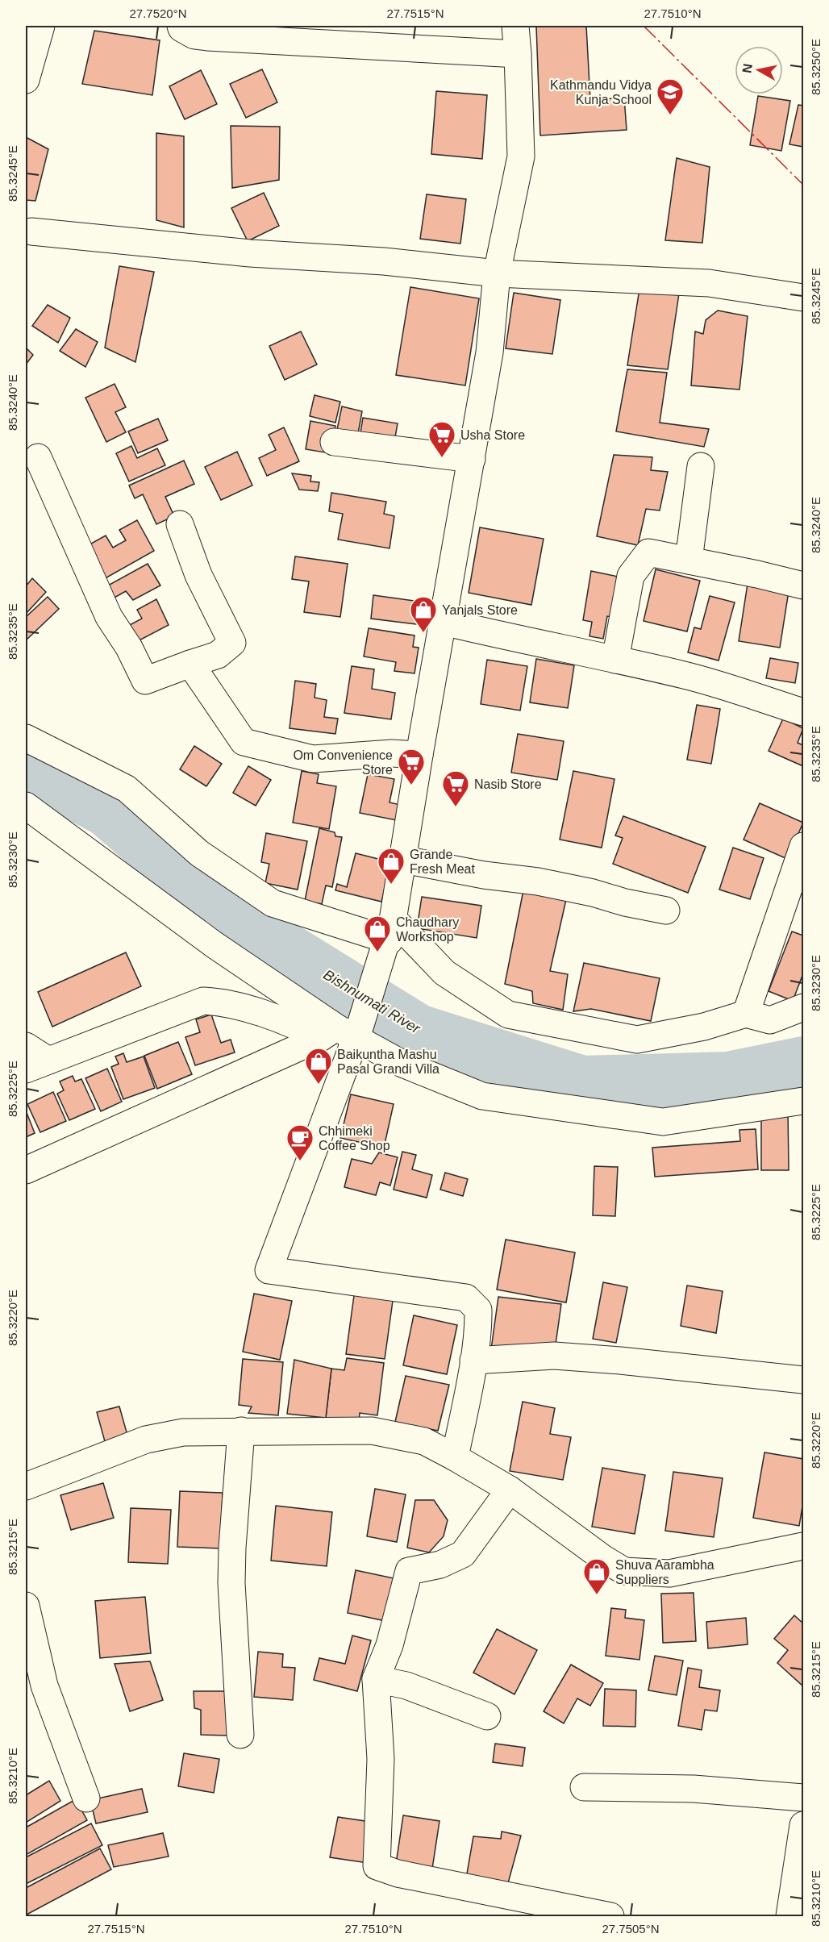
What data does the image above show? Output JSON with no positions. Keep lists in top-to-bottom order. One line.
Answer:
{"water":["Bishnumati River"],"places":{"school or university":["Kathmandu Vidya Kunja School"],"supermarket":["Usha Store","Om Convenience Store","Nasib Store"],"shop":["Yanjals Store","Grande Fresh Meat","Chaudhary Workshop","Baikuntha Mashu Pasal Grandi Villa","Shuva Aarambha Suppliers"],"cafe":["Chhimeki Coffee Shop"]},"north":"left","coordinates":["27.7520°N","27.7515°N","27.7510°N","85.3250°E","85.3245°E","85.3240°E","85.3235°E","85.3230°E","85.3225°E","85.3220°E","85.3215°E","85.3210°E","27.7505°N"]}
